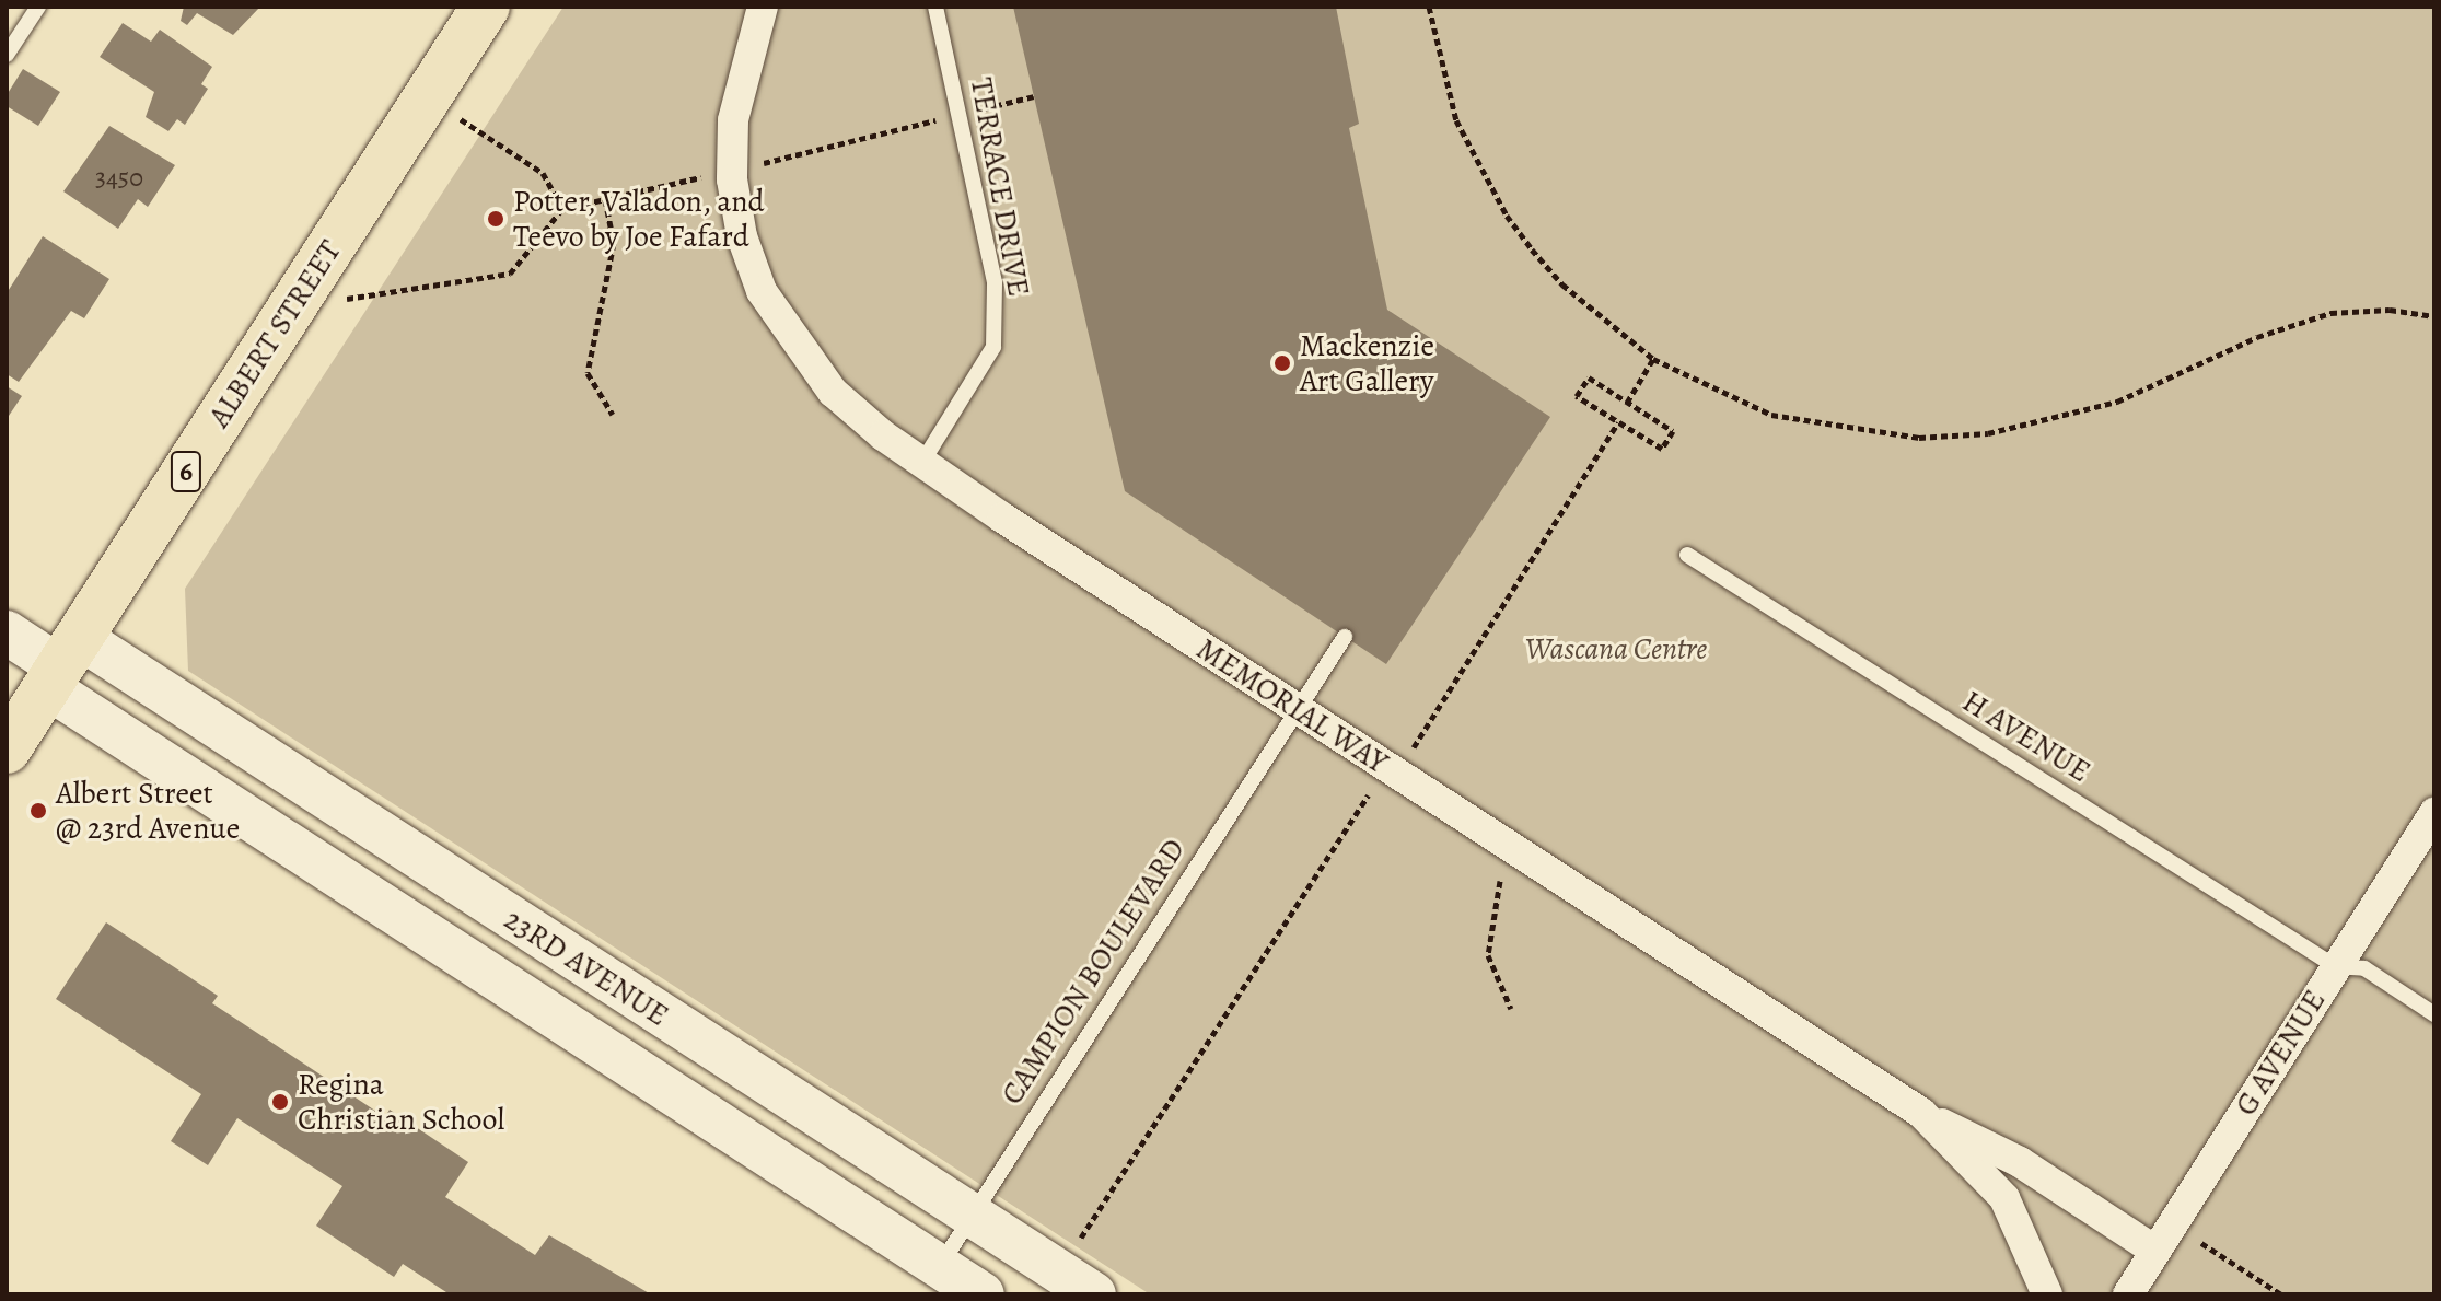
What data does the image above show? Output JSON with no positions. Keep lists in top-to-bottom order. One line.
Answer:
{"streets":{"main road":["ALBERT STREET","6","23RD AVENUE"],"street":["MEMORIAL WAY","G AVENUE"],"lane":["TERRACE DRIVE","H AVENUE","CAMPION BOULEVARD"]},"crossings":[["TERRACE DRIVE","MEMORIAL WAY"],["ALBERT STREET","23RD AVENUE"],["MEMORIAL WAY","CAMPION BOULEVARD"],["H AVENUE","G AVENUE"],["23RD AVENUE","CAMPION BOULEVARD"]],"parks":["Wascana Centre"],"places":["Potter, Valadon, and Teevo by Joe Fafard","Mackenzie Art Gallery","Albert Street @ 23rd Avenue","Regina Christian School"],"house_numbers":["3450"]}
